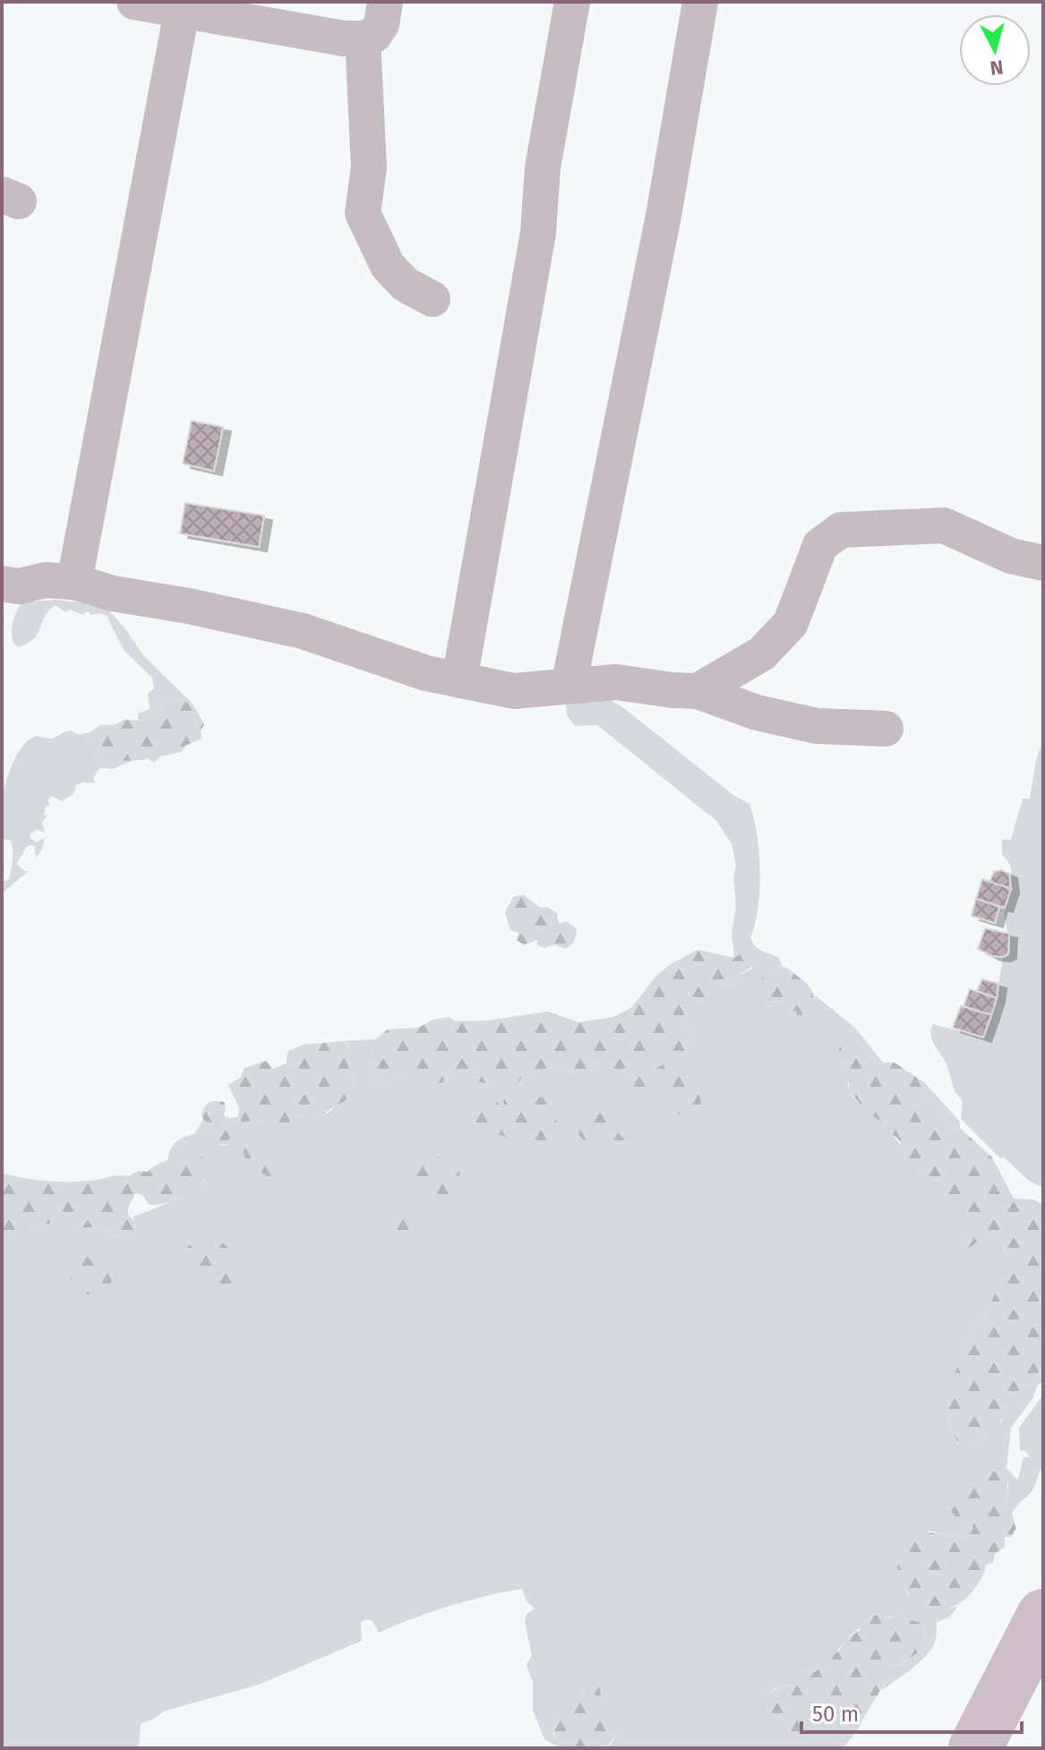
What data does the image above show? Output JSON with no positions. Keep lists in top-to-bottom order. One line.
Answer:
{"scale_bar":"50 m","north":"bottom"}
